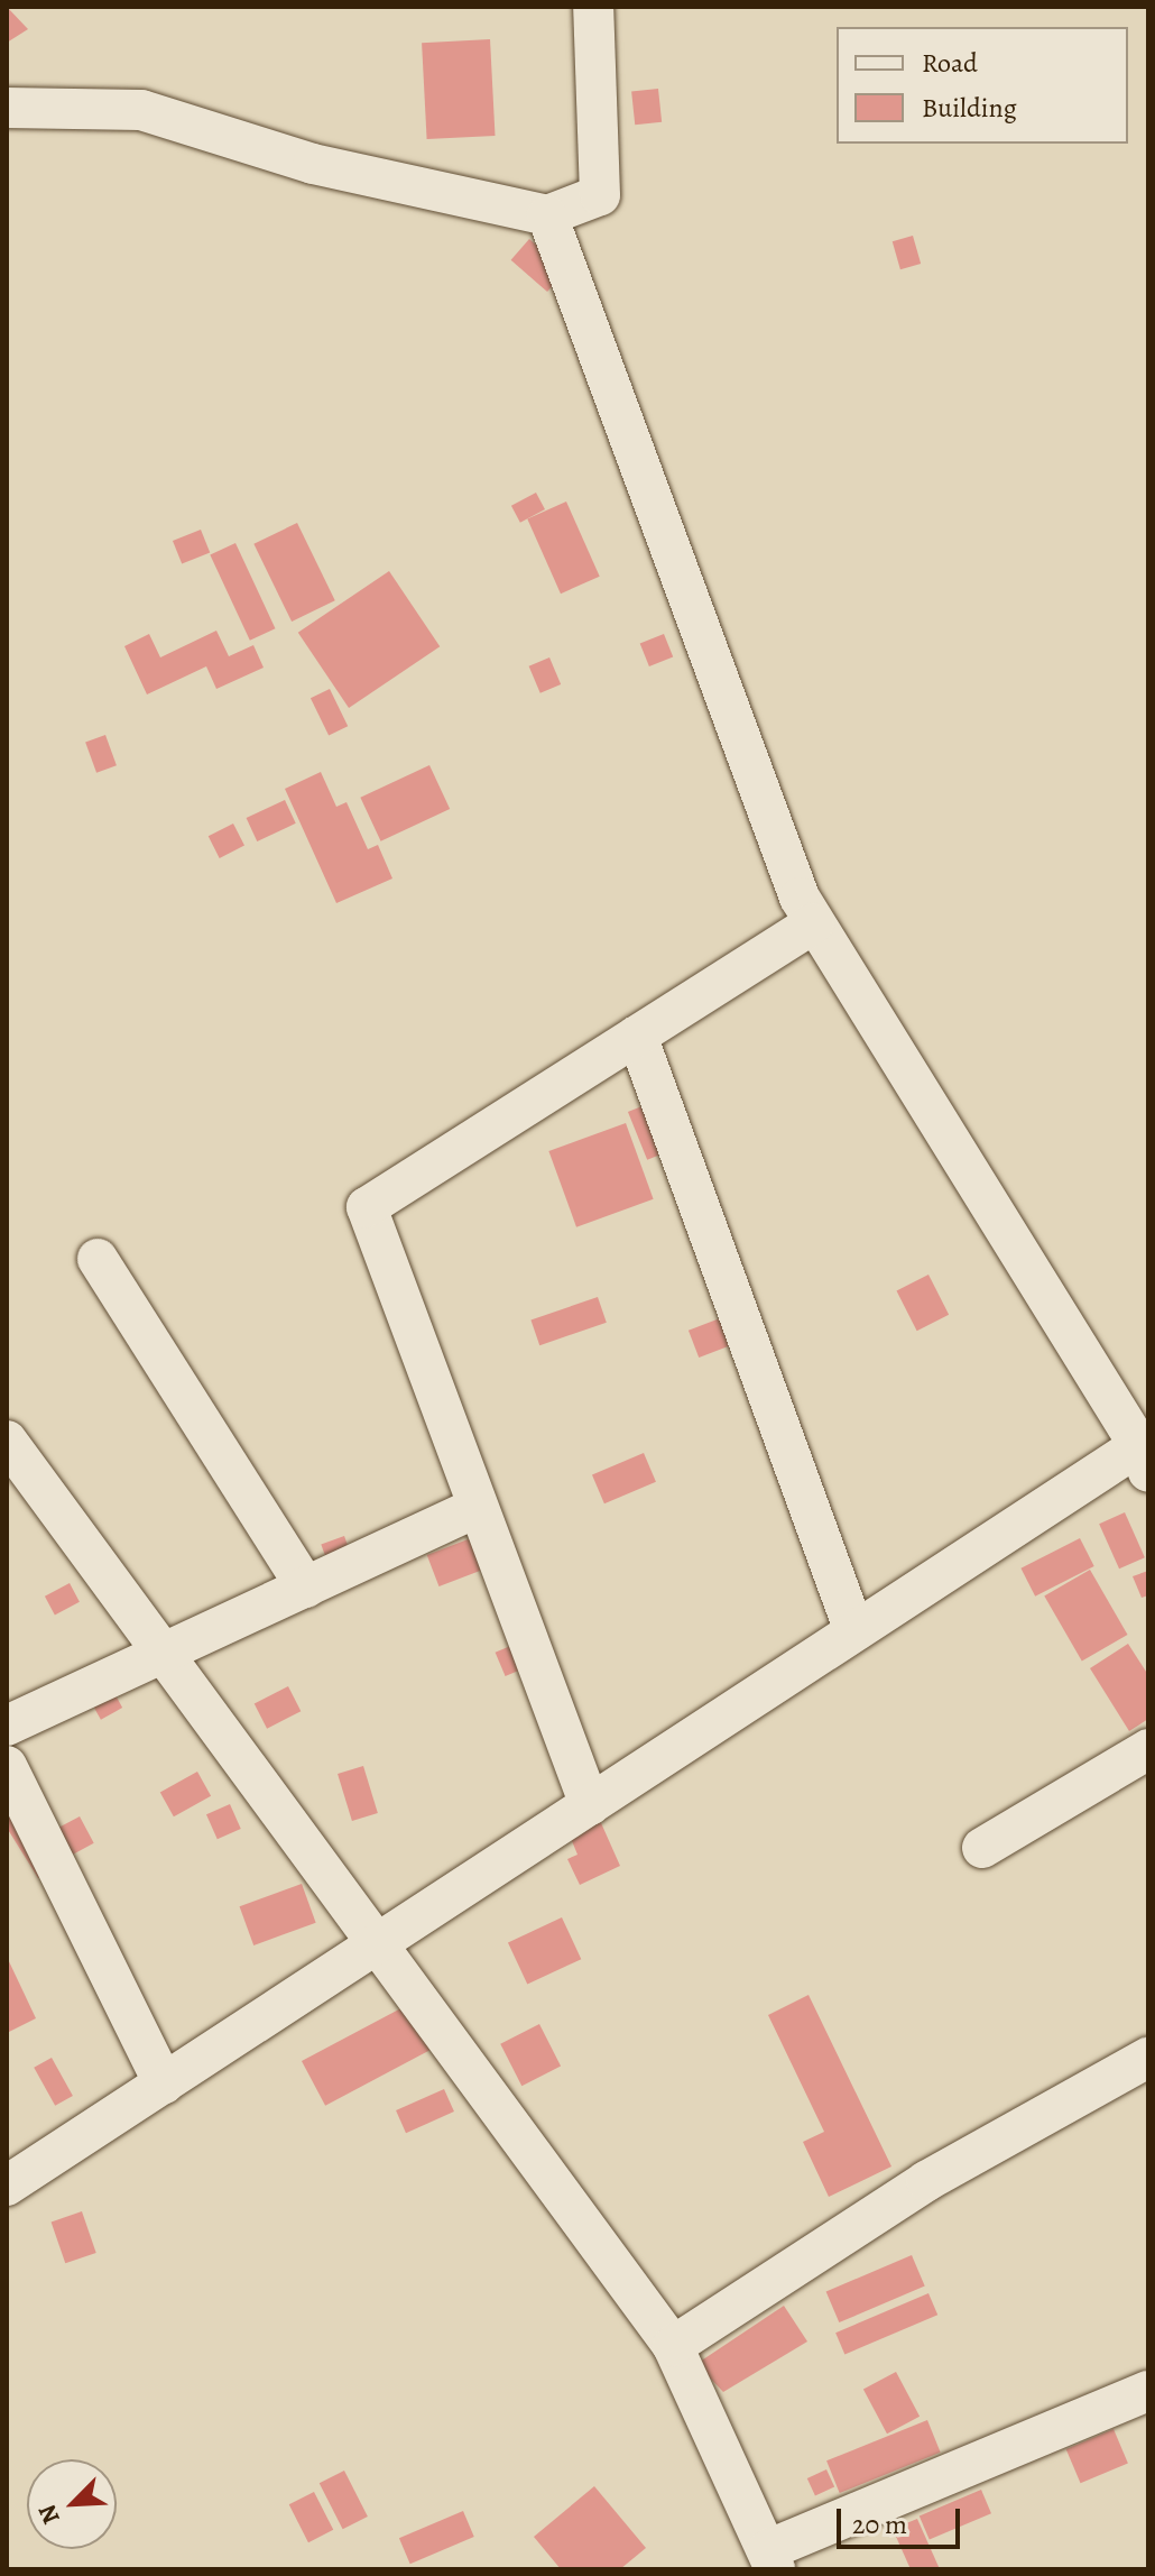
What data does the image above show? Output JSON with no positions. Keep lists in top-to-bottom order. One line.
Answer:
{"legend":["Road","Building"],"scale_bar":"20 m","north":"bottom left"}
